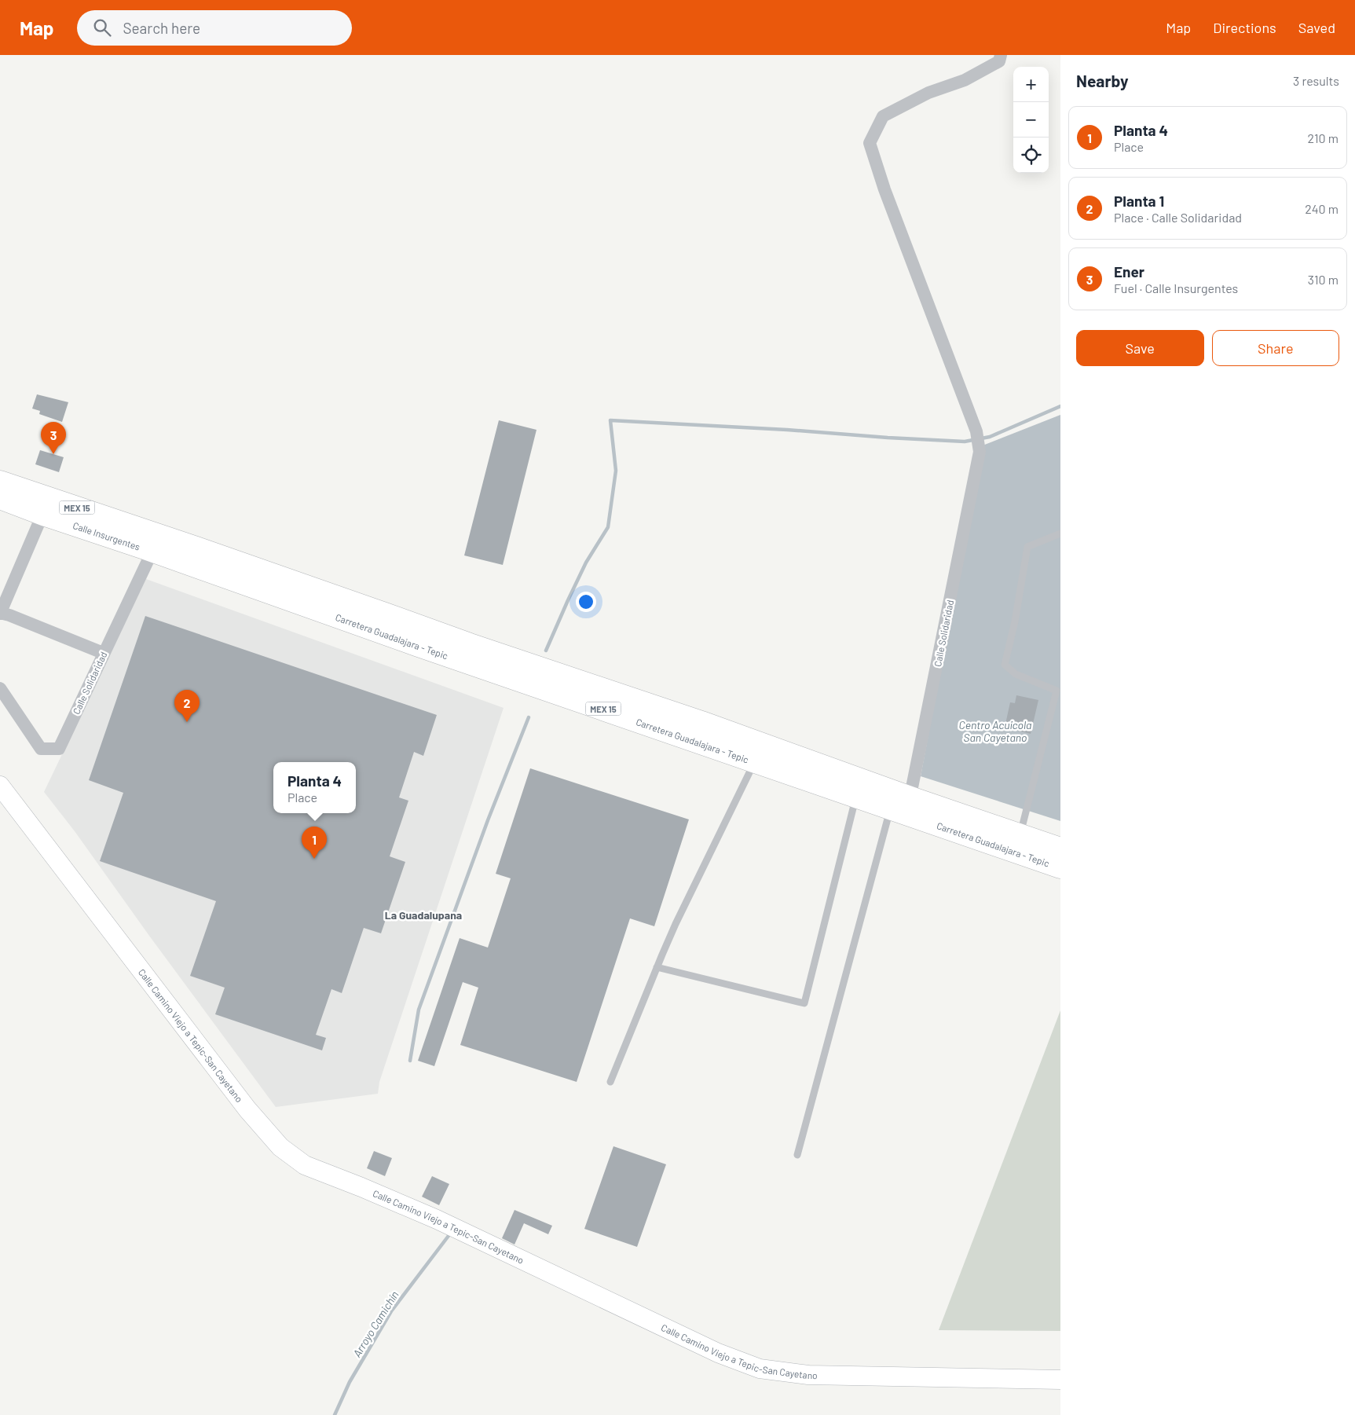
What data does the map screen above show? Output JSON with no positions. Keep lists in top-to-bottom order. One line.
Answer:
{"streets":{"highway":["MEX 15","Calle Insurgentes","Carretera Guadalajara - Tepic"],"street":["Calle Solidaridad","Calle Camino Viejo a Tepic-San Cayetano"]},"crossings":[["Calle Insurgentes","Calle Solidaridad"],["Calle Insurgentes","Carretera Guadalajara - Tepic"],["Calle Solidaridad","Carretera Guadalajara - Tepic"]],"districts":["La Guadalupana"],"water":["Centro Acuícola San Cayetano","Arroyo Camichín"],"page":{"header":"Map","search":"Search here","nav":["Map","Directions","Saved"],"heading":["Nearby","3 results"],"map_buttons":["+","−"],"list":[{"mark":"1","name":"Planta 4","note":"Place","value":"210 m"},{"mark":"2","name":"Planta 1","note":"Place · Calle Solidaridad","value":"240 m"},{"mark":"3","name":"Ener","note":"Fuel · Calle Insurgentes","value":"310 m"}],"buttons":["Save","Share"],"pins":["3","2","1"],"popup":["Planta 4","Place"]}}
